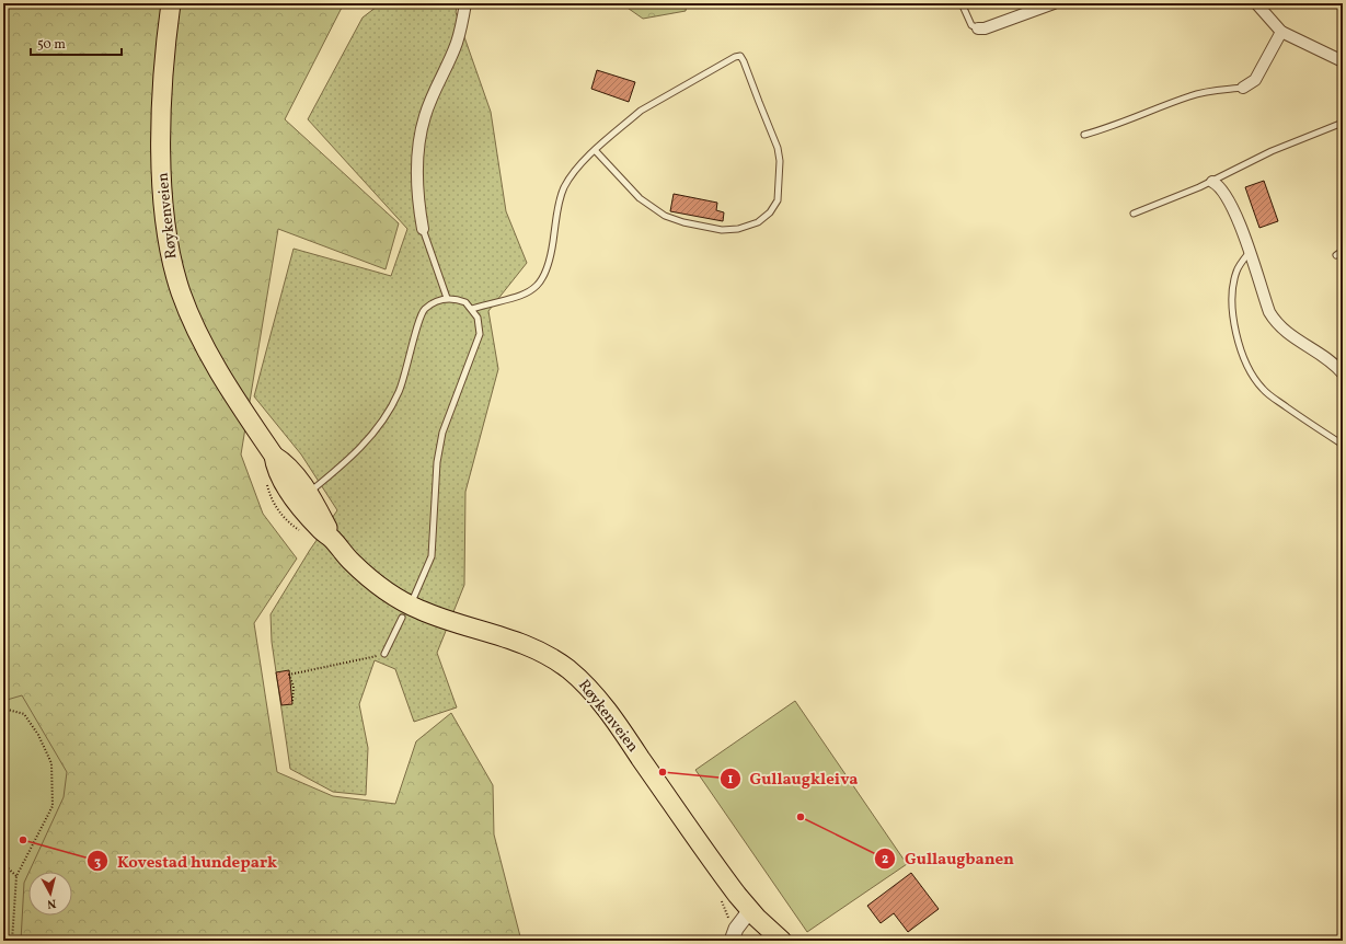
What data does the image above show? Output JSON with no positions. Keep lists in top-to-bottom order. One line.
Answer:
{"streets":{"highway":["Røykenveien"]},"places":["Gullaugkleiva","Gullaugbanen","Kovestad hundepark"],"scale_bar":"50 m","north":"bottom"}
